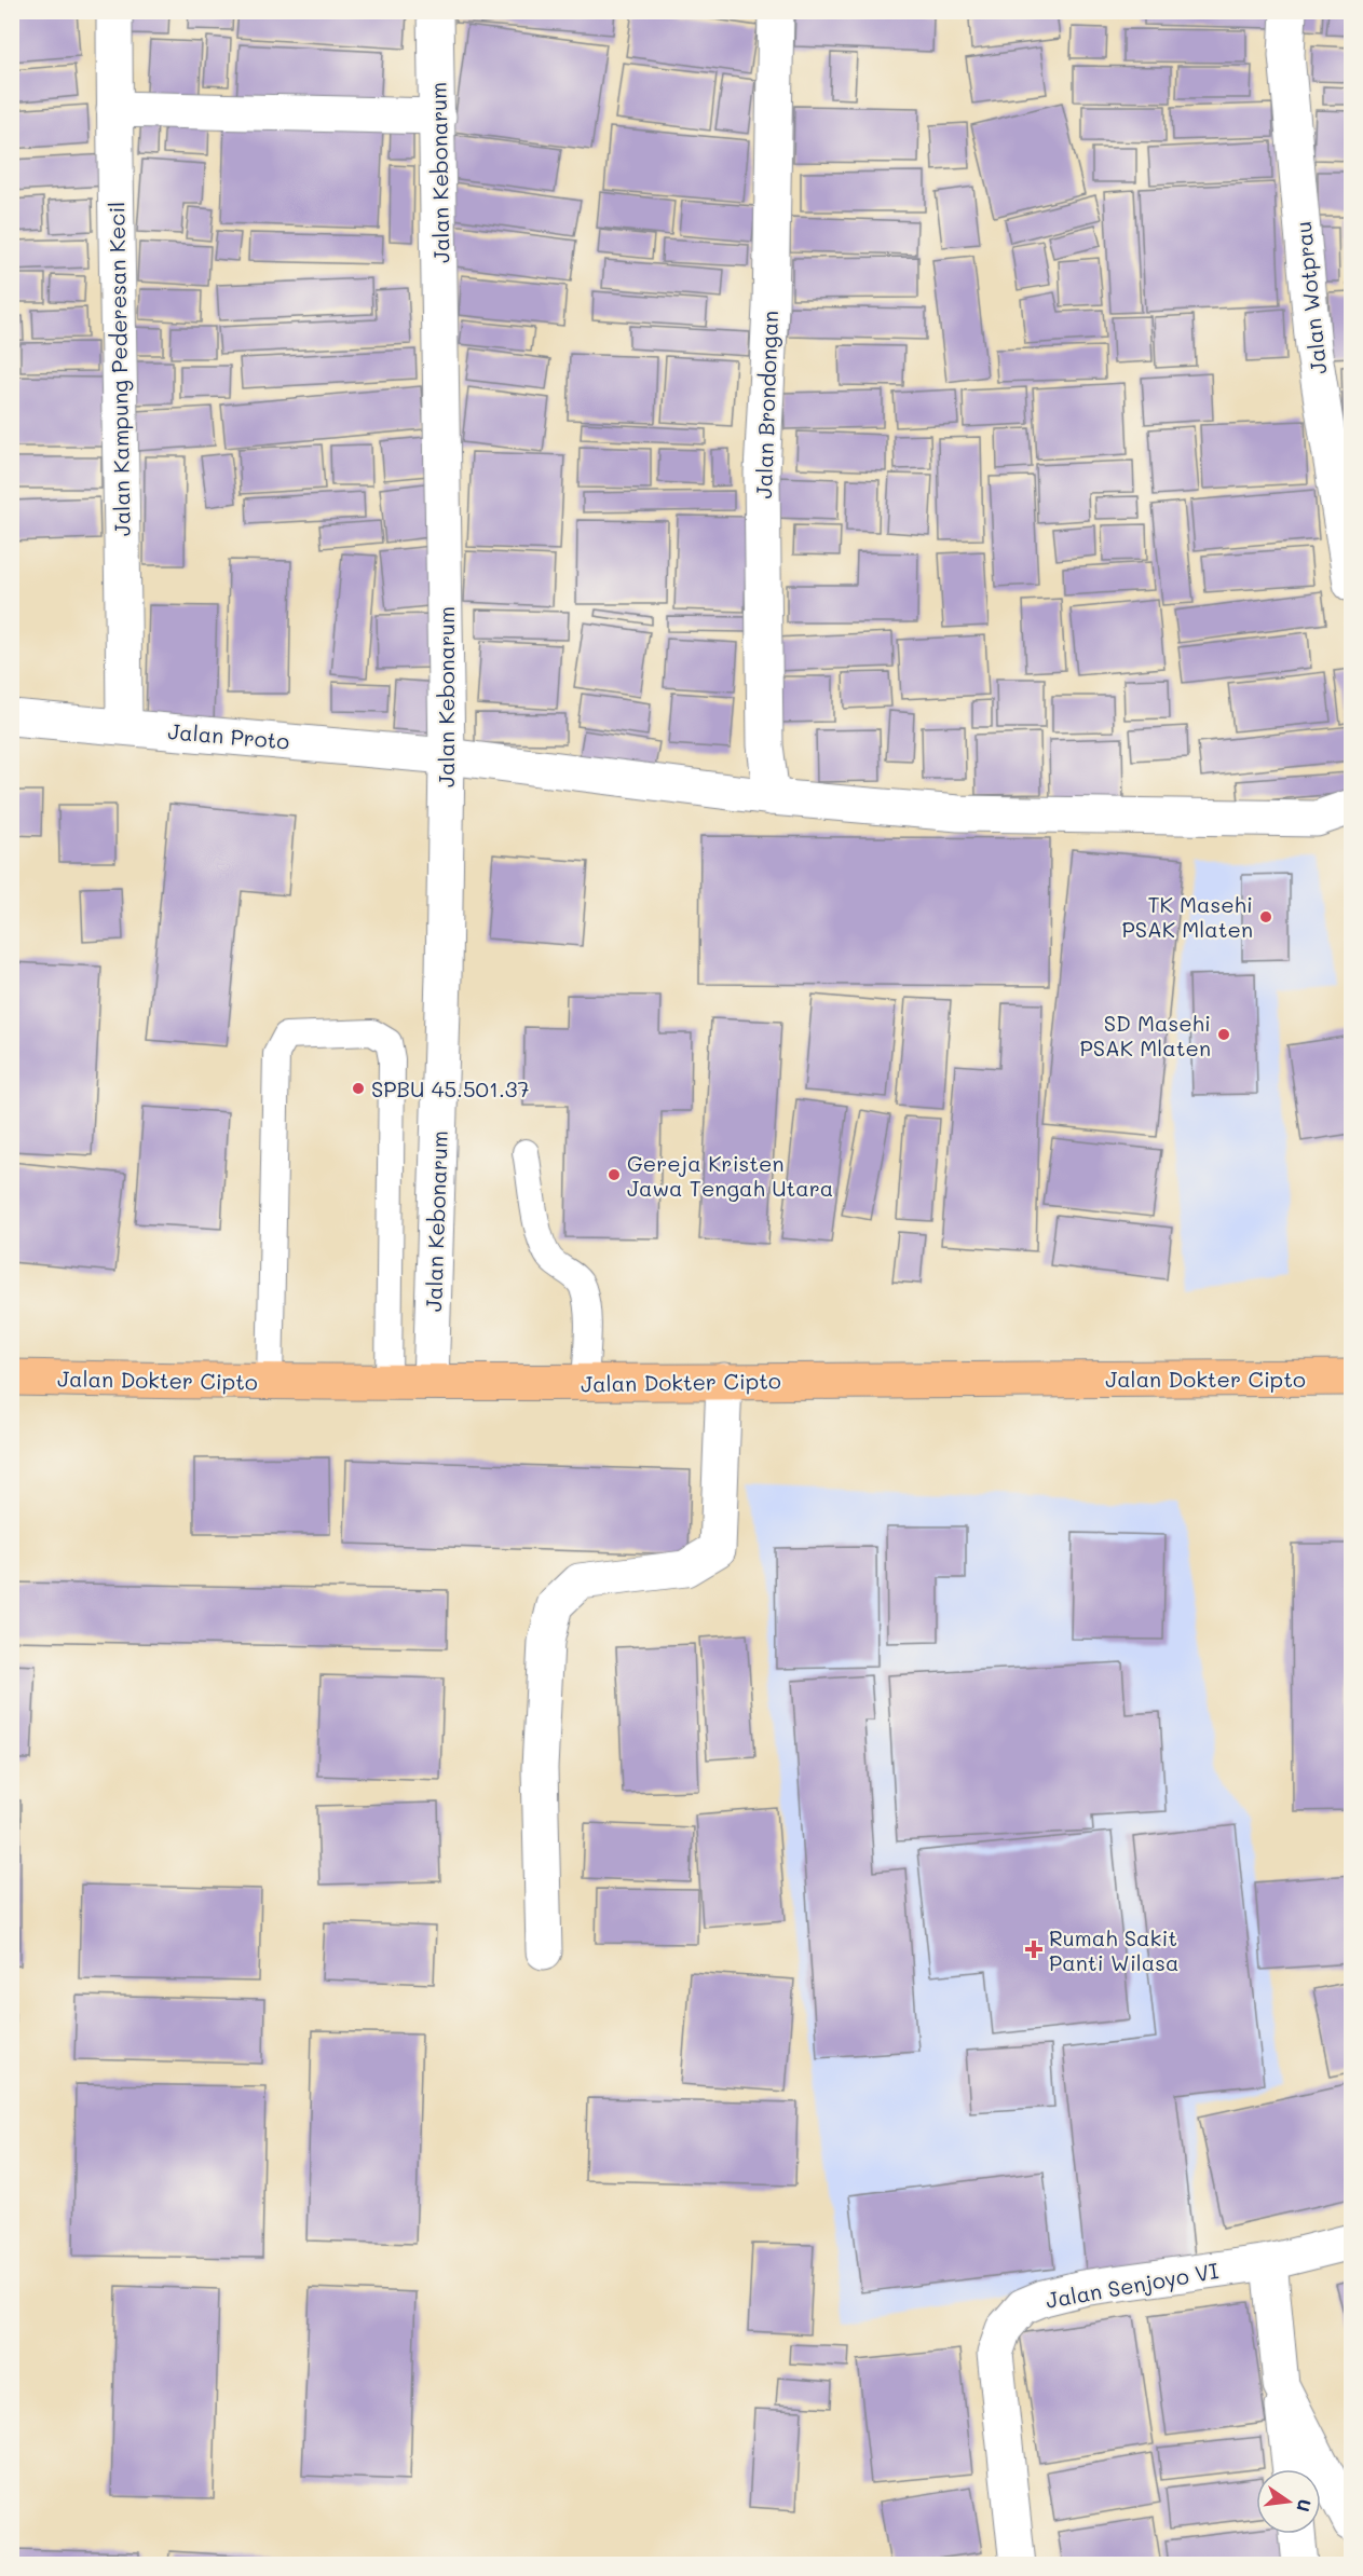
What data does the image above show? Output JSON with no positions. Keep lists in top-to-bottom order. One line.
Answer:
{"streets":{"highway":["Jalan Dokter Cipto"],"street":["Jalan Kebonarum","Jalan Wotprau","Jalan Kampung Pederesan Kecil","Jalan Brondongan","Jalan Proto","Jalan Senjoyo VI"]},"crossings":[["Jalan Kebonarum","Jalan Proto"],["Jalan Kebonarum","Jalan Dokter Cipto"],["Jalan Kampung Pederesan Kecil","Jalan Proto"],["Jalan Brondongan","Jalan Proto"]],"places":{"other":["TK Masehi PSAK Mlaten","SD Masehi PSAK Mlaten","SPBU 45.501.37","Gereja Kristen Jawa Tengah Utara"],"health":["Rumah Sakit Panti Wilasa"]},"north":"right"}
